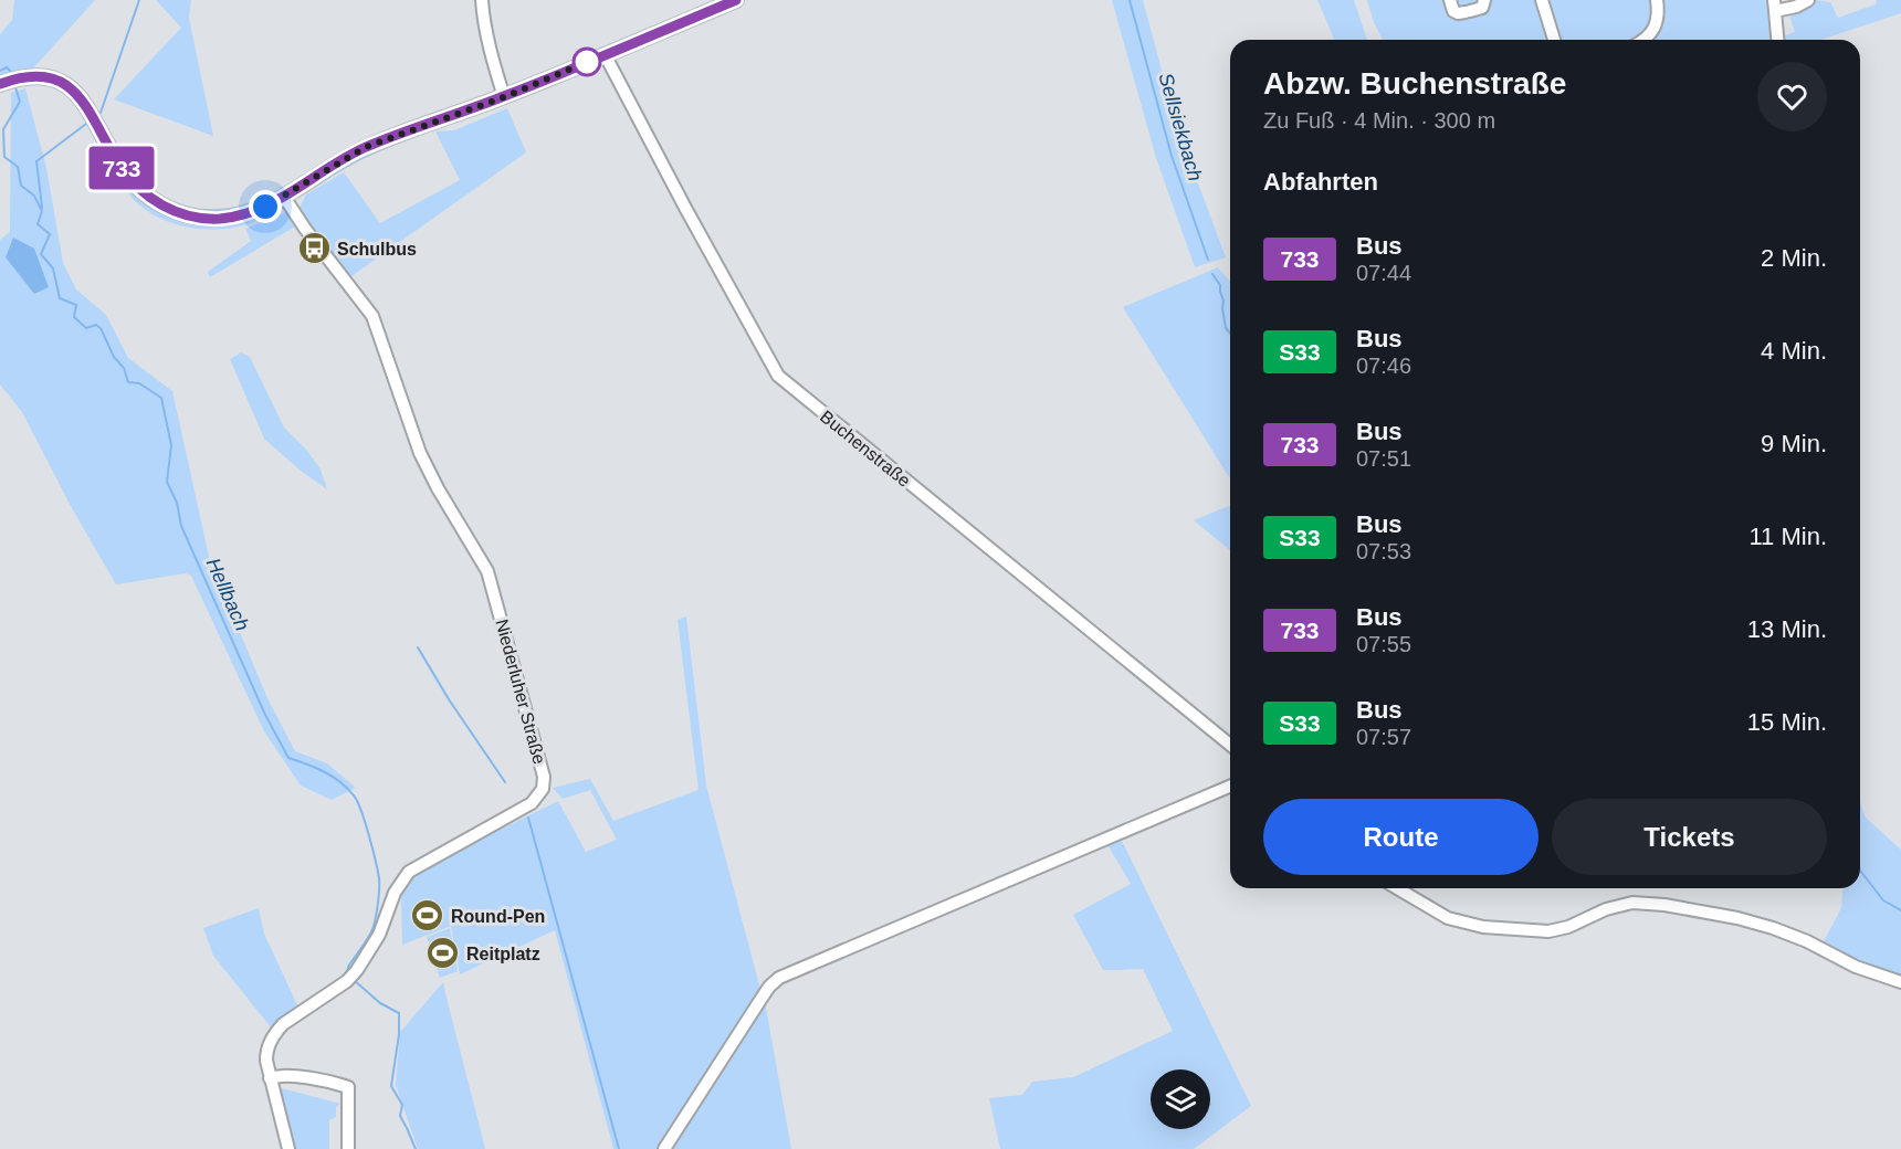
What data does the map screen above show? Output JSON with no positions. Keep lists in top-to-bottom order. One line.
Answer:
{"streets":{"street":["Buchenstraße","Niederluher Straße"]},"water":["Sellsiekbach","Hellbach"],"places":{"bus stop":["Schulbus"],"sports":["Round-Pen","Reitplatz"]},"lines":["bus line 733"],"page":{"on_map":"733","heading":[["Abzw. Buchenstraße","Zu Fuß · 4 Min. · 300 m"],"Abfahrten"],"list":[{"mark":"733","name":"Bus","note":"07:44","value":"2 Min."},{"mark":"S33","name":"Bus","note":"07:46","value":"4 Min."},{"mark":"733","name":"Bus","note":"07:51","value":"9 Min."},{"mark":"S33","name":"Bus","note":"07:53","value":"11 Min."},{"mark":"733","name":"Bus","note":"07:55","value":"13 Min."},{"mark":"S33","name":"Bus","note":"07:57","value":"15 Min."}],"buttons":["Route","Tickets"]}}
